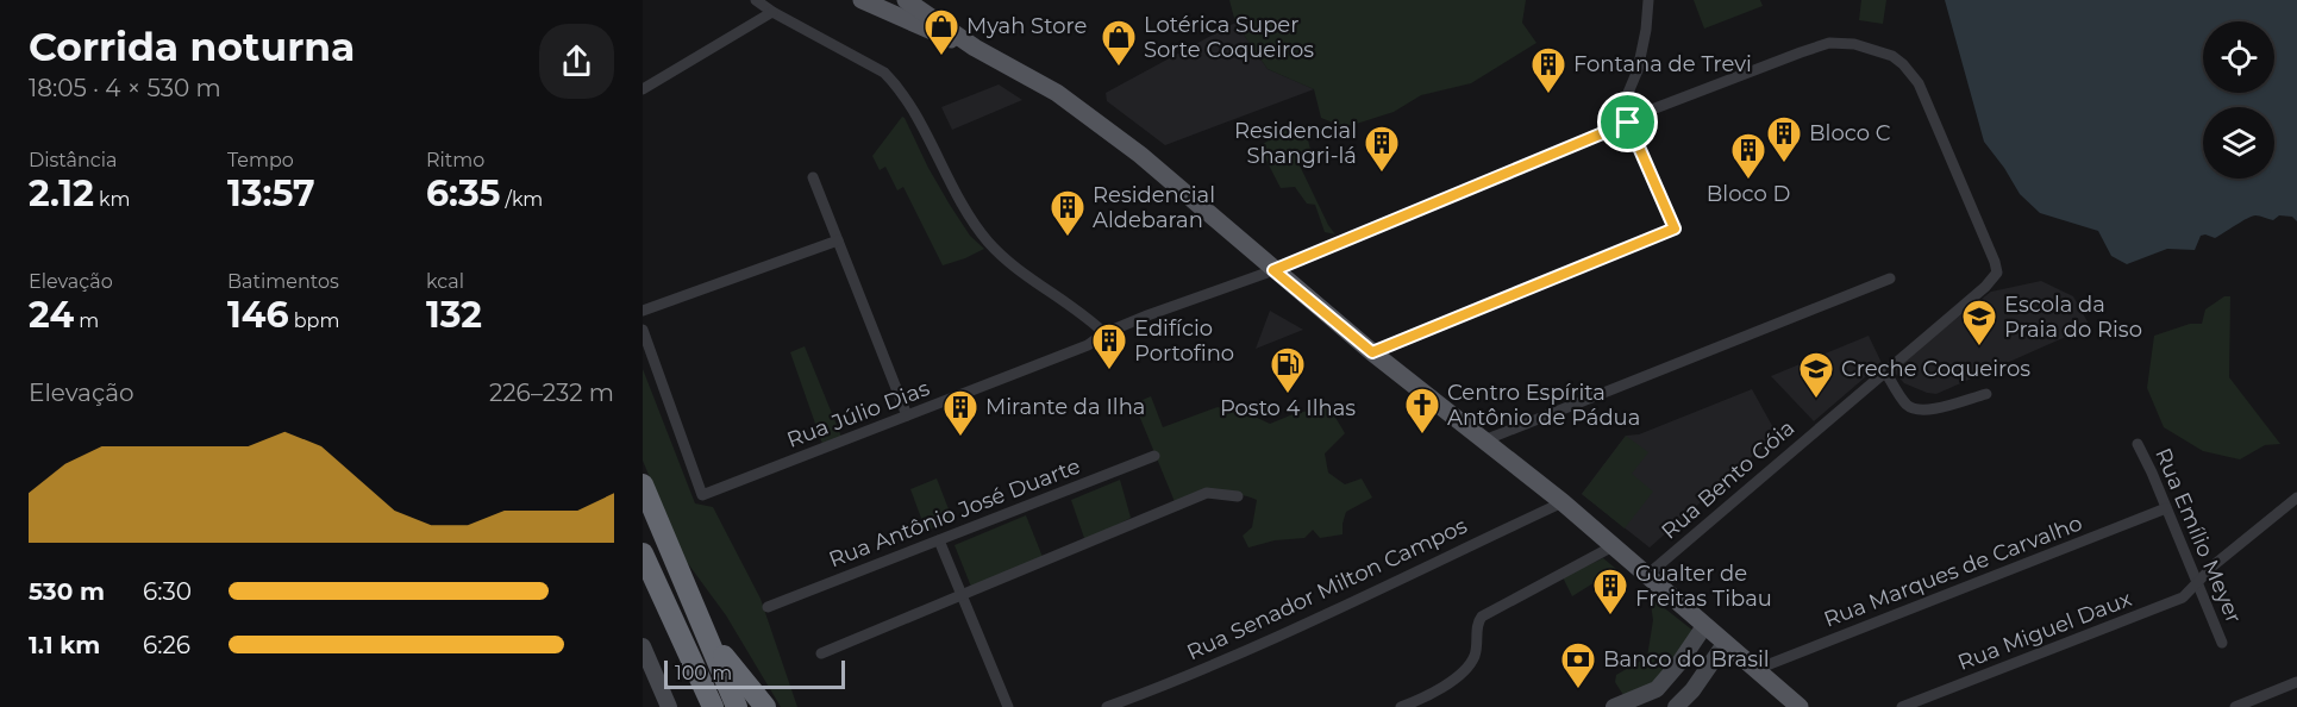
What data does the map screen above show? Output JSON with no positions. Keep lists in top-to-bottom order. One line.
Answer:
{"streets":{"street":["Rua Júlio Dias","Rua Bento Góia","Rua Antônio José Duarte","Rua Emílio Meyer","Rua Marques de Carvalho","Rua Senador Milton Campos","Rua Miguel Daux"]},"crossings":[["Rua Júlio Dias","Rua Bento Góia"],["Rua Emílio Meyer","Rua Marques de Carvalho"],["Rua Emílio Meyer","Rua Miguel Daux"]],"places":{"shop":["Myah Store","Lotérica Super Sorte Coqueiros"],"building":["Fontana de Trevi","Bloco C","Residencial Shangri-lá","Bloco D","Residencial Aldebaran","Edifício Portofino","Mirante da Ilha","Gualter de Freitas Tibau"],"school or university":["Escola da Praia do Riso","Creche Coqueiros"],"fuel station":["Posto 4 Ilhas"],"church":["Centro Espírita Antônio de Pádua"],"bank":["Banco do Brasil"]},"scale_bar":"100 m","page":{"heading":["Corrida noturna","18:05 · 4 × 530 m"],"stats":[["Distância","2.12 km"],["Tempo","13:57"],["Ritmo","6:35 /km"],["Elevação","24 m"],["Batimentos","146 bpm"],["kcal","132"]],"chart":["Elevação","226–232 m"],"list":[{"name":"530 m","note":"6:30"},{"name":"1.1 km","note":"6:26"}],"scale":"100 m"}}
